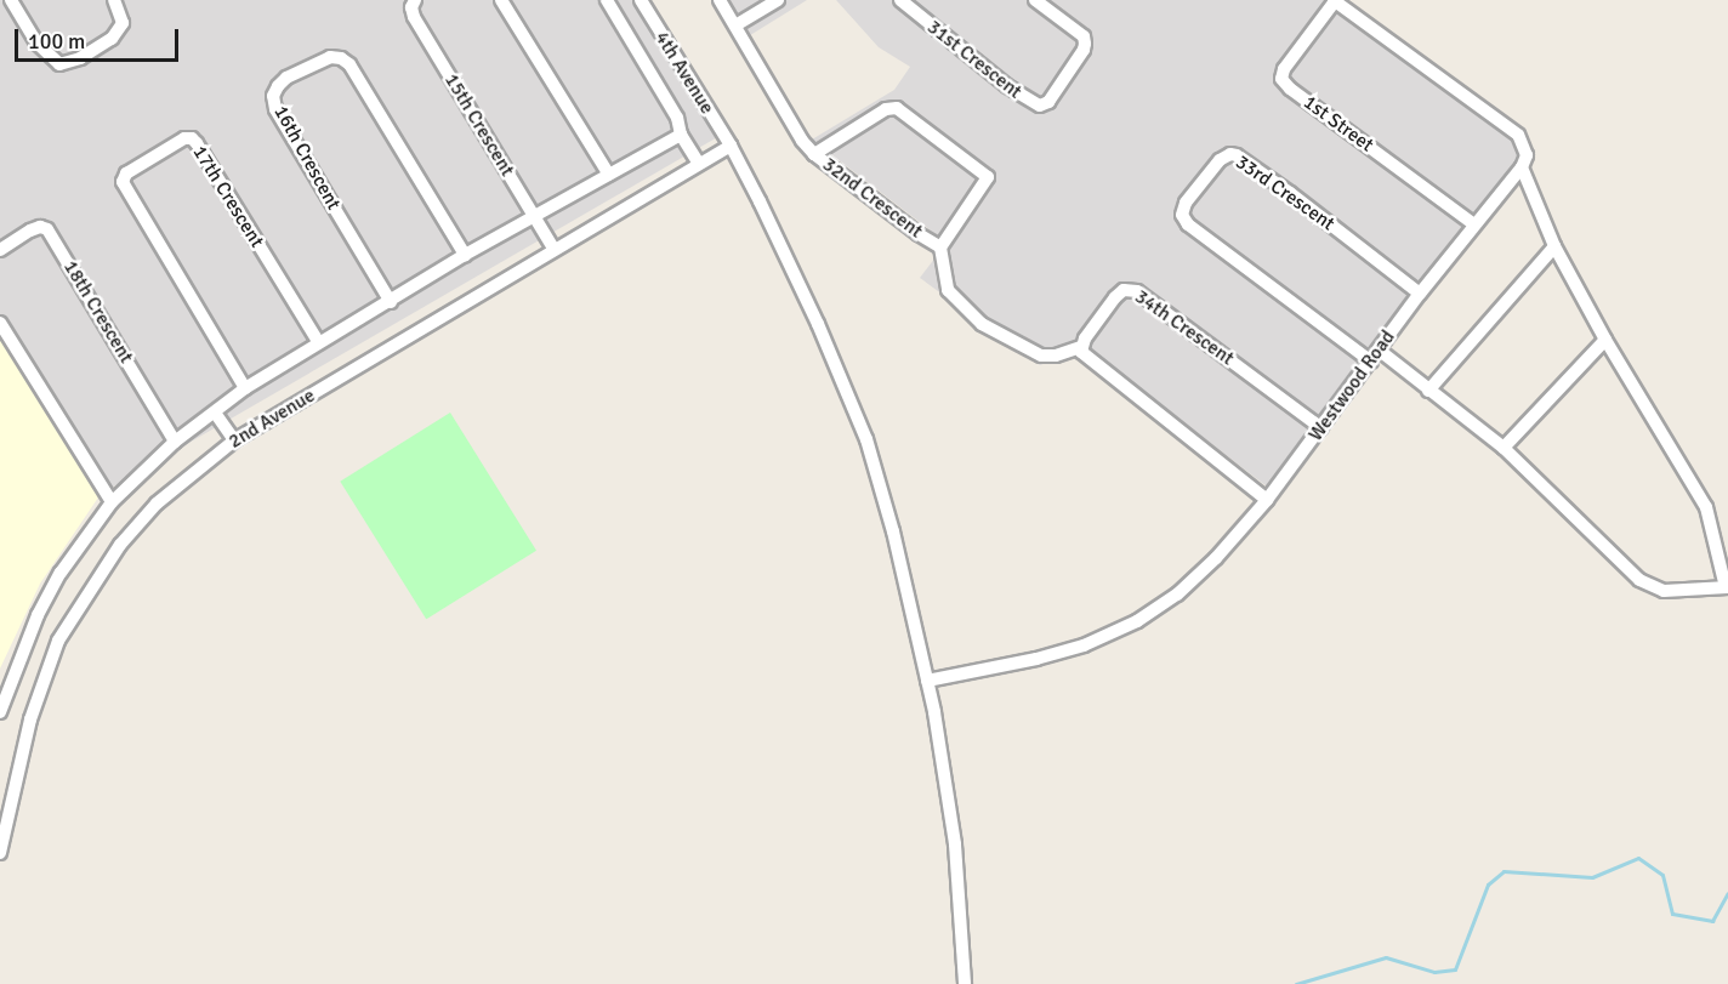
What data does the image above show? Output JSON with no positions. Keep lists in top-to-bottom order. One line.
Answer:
{"streets":{"street":["31st Crescent","4th Avenue","1st Street","15th Crescent","16th Crescent","33rd Crescent","17th Crescent","32nd Crescent","18th Crescent","34th Crescent","Westwood Road","2nd Avenue"]},"crossings":[["4th Avenue","Westwood Road"],["4th Avenue","2nd Avenue"],["1st Street","Westwood Road"],["15th Crescent","2nd Avenue"],["33rd Crescent","Westwood Road"],["34th Crescent","Westwood Road"]],"scale_bar":"100 m"}
